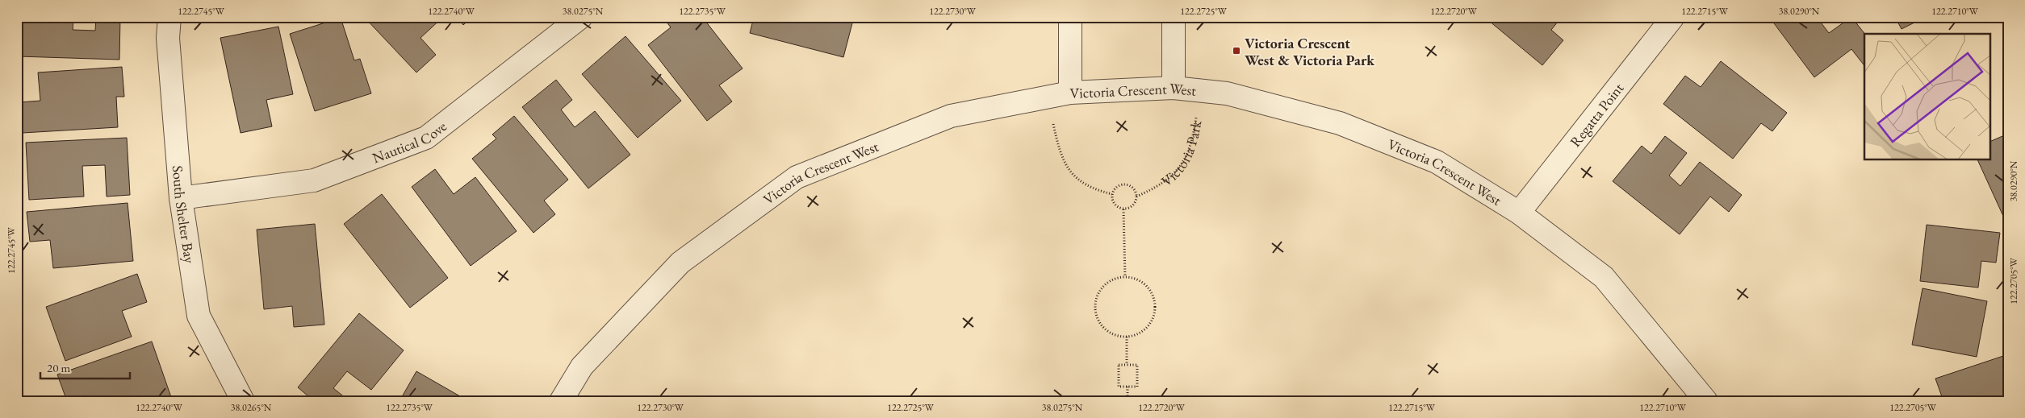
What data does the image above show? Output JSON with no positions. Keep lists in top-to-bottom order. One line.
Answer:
{"streets":{"street":["Victoria Crescent West","Regatta Point","Nautical Cove","South Shelter Bay"],"path":["Victoria Park"]},"crossings":[["Victoria Crescent West","Regatta Point"],["Victoria Crescent West","Victoria Park"],["Nautical Cove","South Shelter Bay"]],"places":{"transit":["Victoria Crescent West & Victoria Park"]},"scale_bar":"20 m","coordinates":["122.2745°W","122.2740°W","38.0275°N","122.2735°W","122.2730°W","122.2725°W","122.2720°W","122.2715°W","38.0290°N","122.2710°W","122.2705°W","38.0265°N"]}
